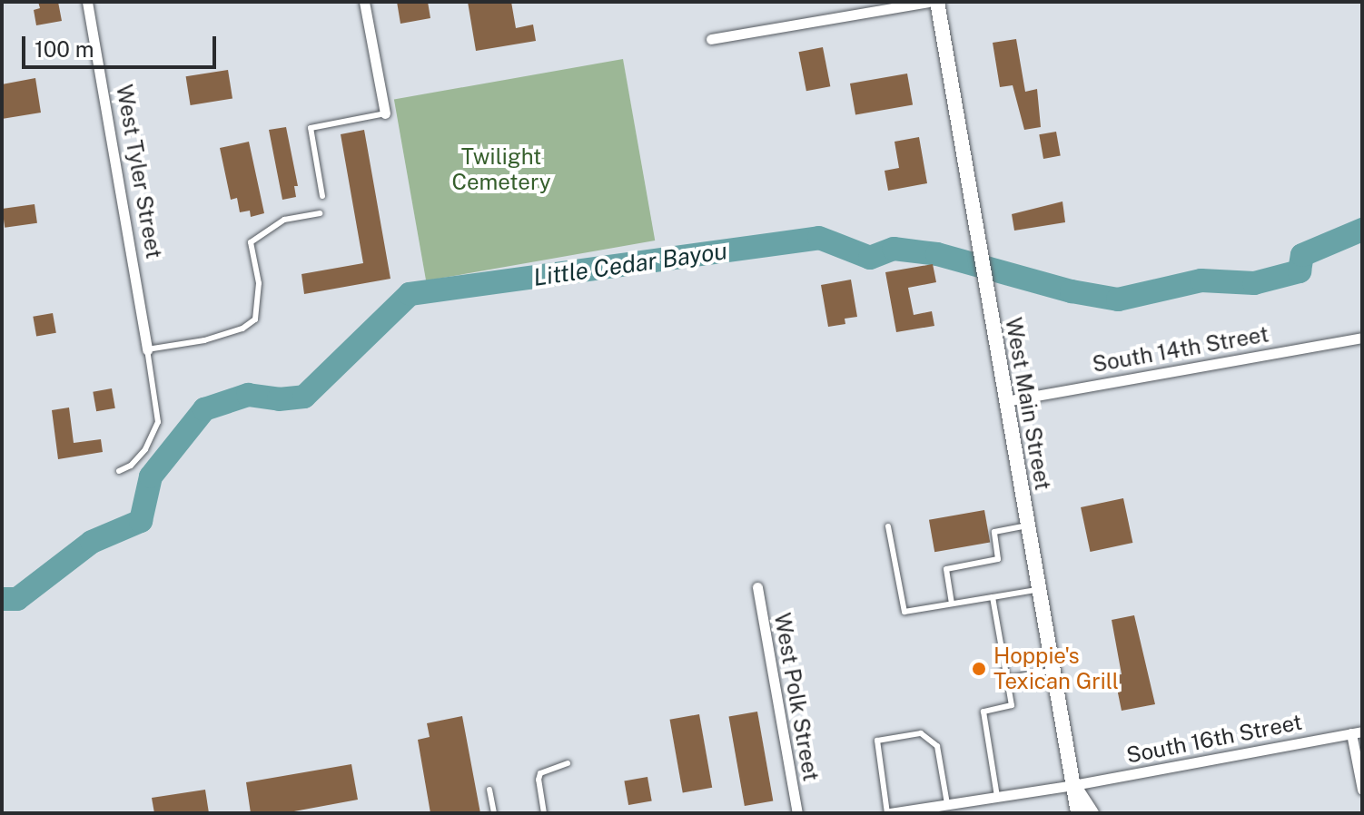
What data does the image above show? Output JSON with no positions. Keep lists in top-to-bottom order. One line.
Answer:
{"streets":{"main road":["West Main Street"],"street":["West Tyler Street","South 14th Street","West Polk Street","South 16th Street"]},"crossings":[["South 14th Street","West Main Street"],["West Main Street","South 16th Street"]],"water":["Little Cedar Bayou"],"parks":["Twilight Cemetery"],"places":["Hoppie's Texican Grill"],"scale_bar":"100 m"}
